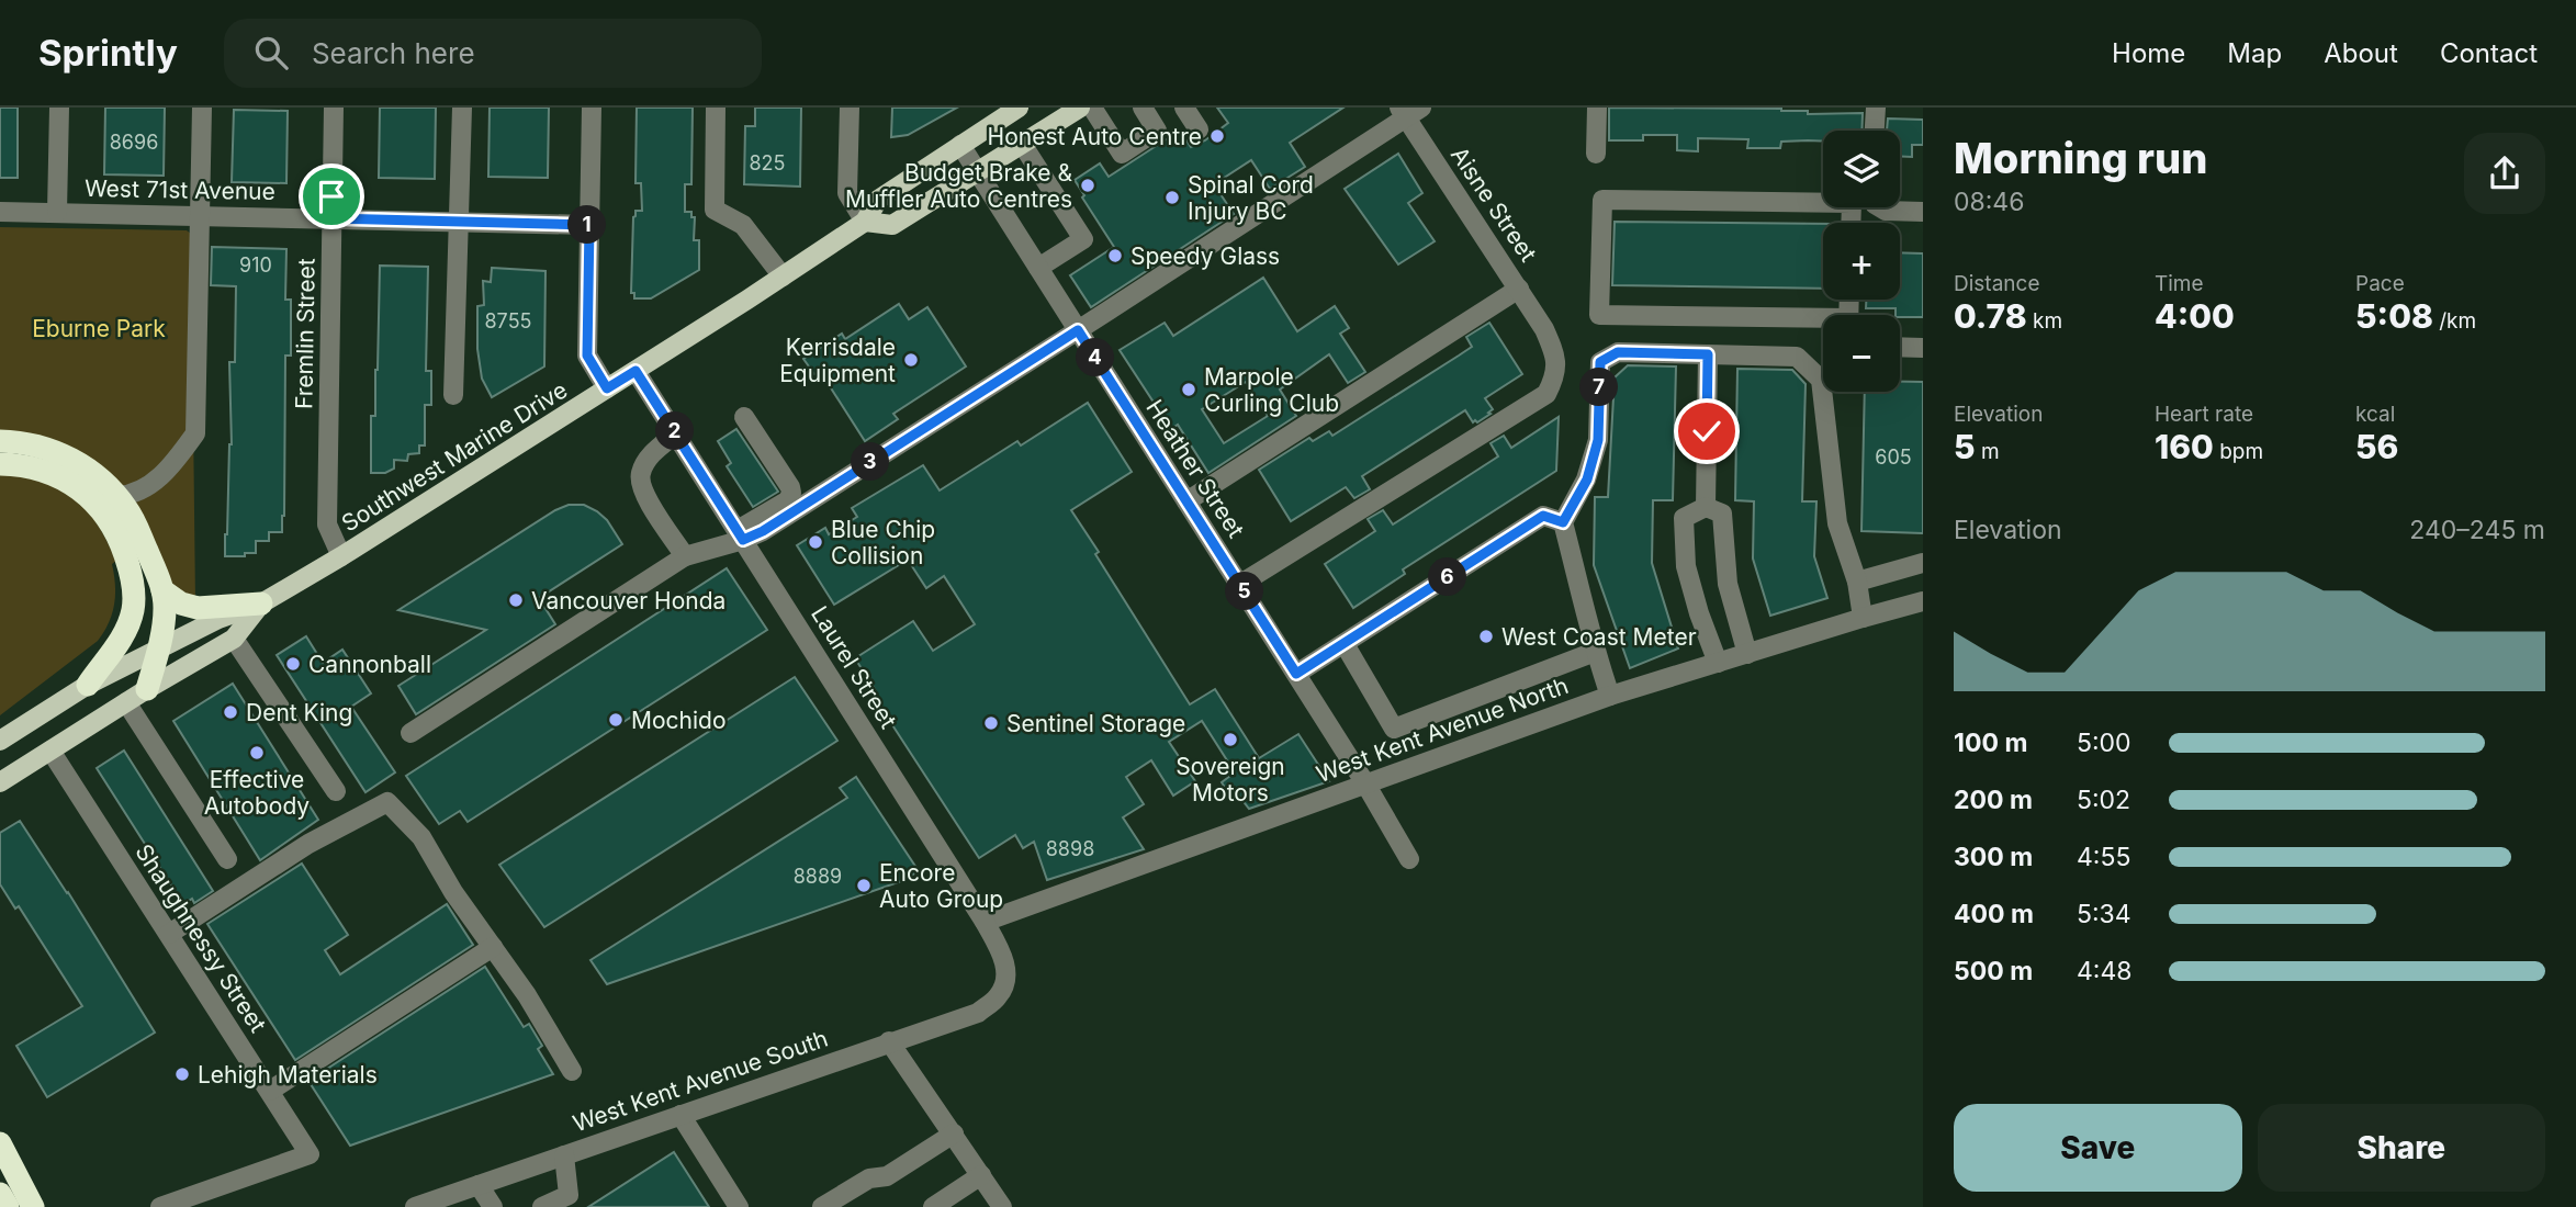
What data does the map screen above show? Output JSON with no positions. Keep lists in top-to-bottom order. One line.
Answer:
{"streets":{"main road":["Southwest Marine Drive"],"street":["West 71st Avenue","Aisne Street","Fremlin Street","Heather Street","Laurel Street","West Kent Avenue North","Shaughnessy Street","West Kent Avenue South"]},"crossings":[["West 71st Avenue","Fremlin Street"],["Aisne Street","Heather Street"],["Fremlin Street","Southwest Marine Drive"],["Southwest Marine Drive","Heather Street"],["Southwest Marine Drive","Laurel Street"],["Southwest Marine Drive","Shaughnessy Street"],["Heather Street","West Kent Avenue North"],["Laurel Street","West Kent Avenue North"],["Laurel Street","West Kent Avenue South"]],"parks":["Eburne Park"],"places":["Honest Auto Centre","Budget Brake & Muffler Auto Centres","Spinal Cord Injury BC","Speedy Glass","Kerrisdale Equipment","Marpole Curling Club","Blue Chip Collision","Vancouver Honda","West Coast Meter","Cannonball","Dent King","Mochido","Sentinel Storage","Sovereign Motors","Effective Autobody","Encore Auto Group","Lehigh Materials"],"house_numbers":["8696","825","910","8755","605","8898","8889"],"page":{"header":"Sprintly","search":"Search here","nav":["Home","Map","About","Contact"],"heading":["Morning run","08:46"],"map_buttons":["+","−"],"pins":["1","4","7","2","3","6","5"],"stats":[["Distance","0.78 km"],["Time","4:00"],["Pace","5:08 /km"],["Elevation","5 m"],["Heart rate","160 bpm"],["kcal","56"]],"chart":["Elevation","240–245 m"],"list":[{"name":"100 m","note":"5:00"},{"name":"200 m","note":"5:02"},{"name":"300 m","note":"4:55"},{"name":"400 m","note":"5:34"},{"name":"500 m","note":"4:48"}],"buttons":["Save","Share"]}}
